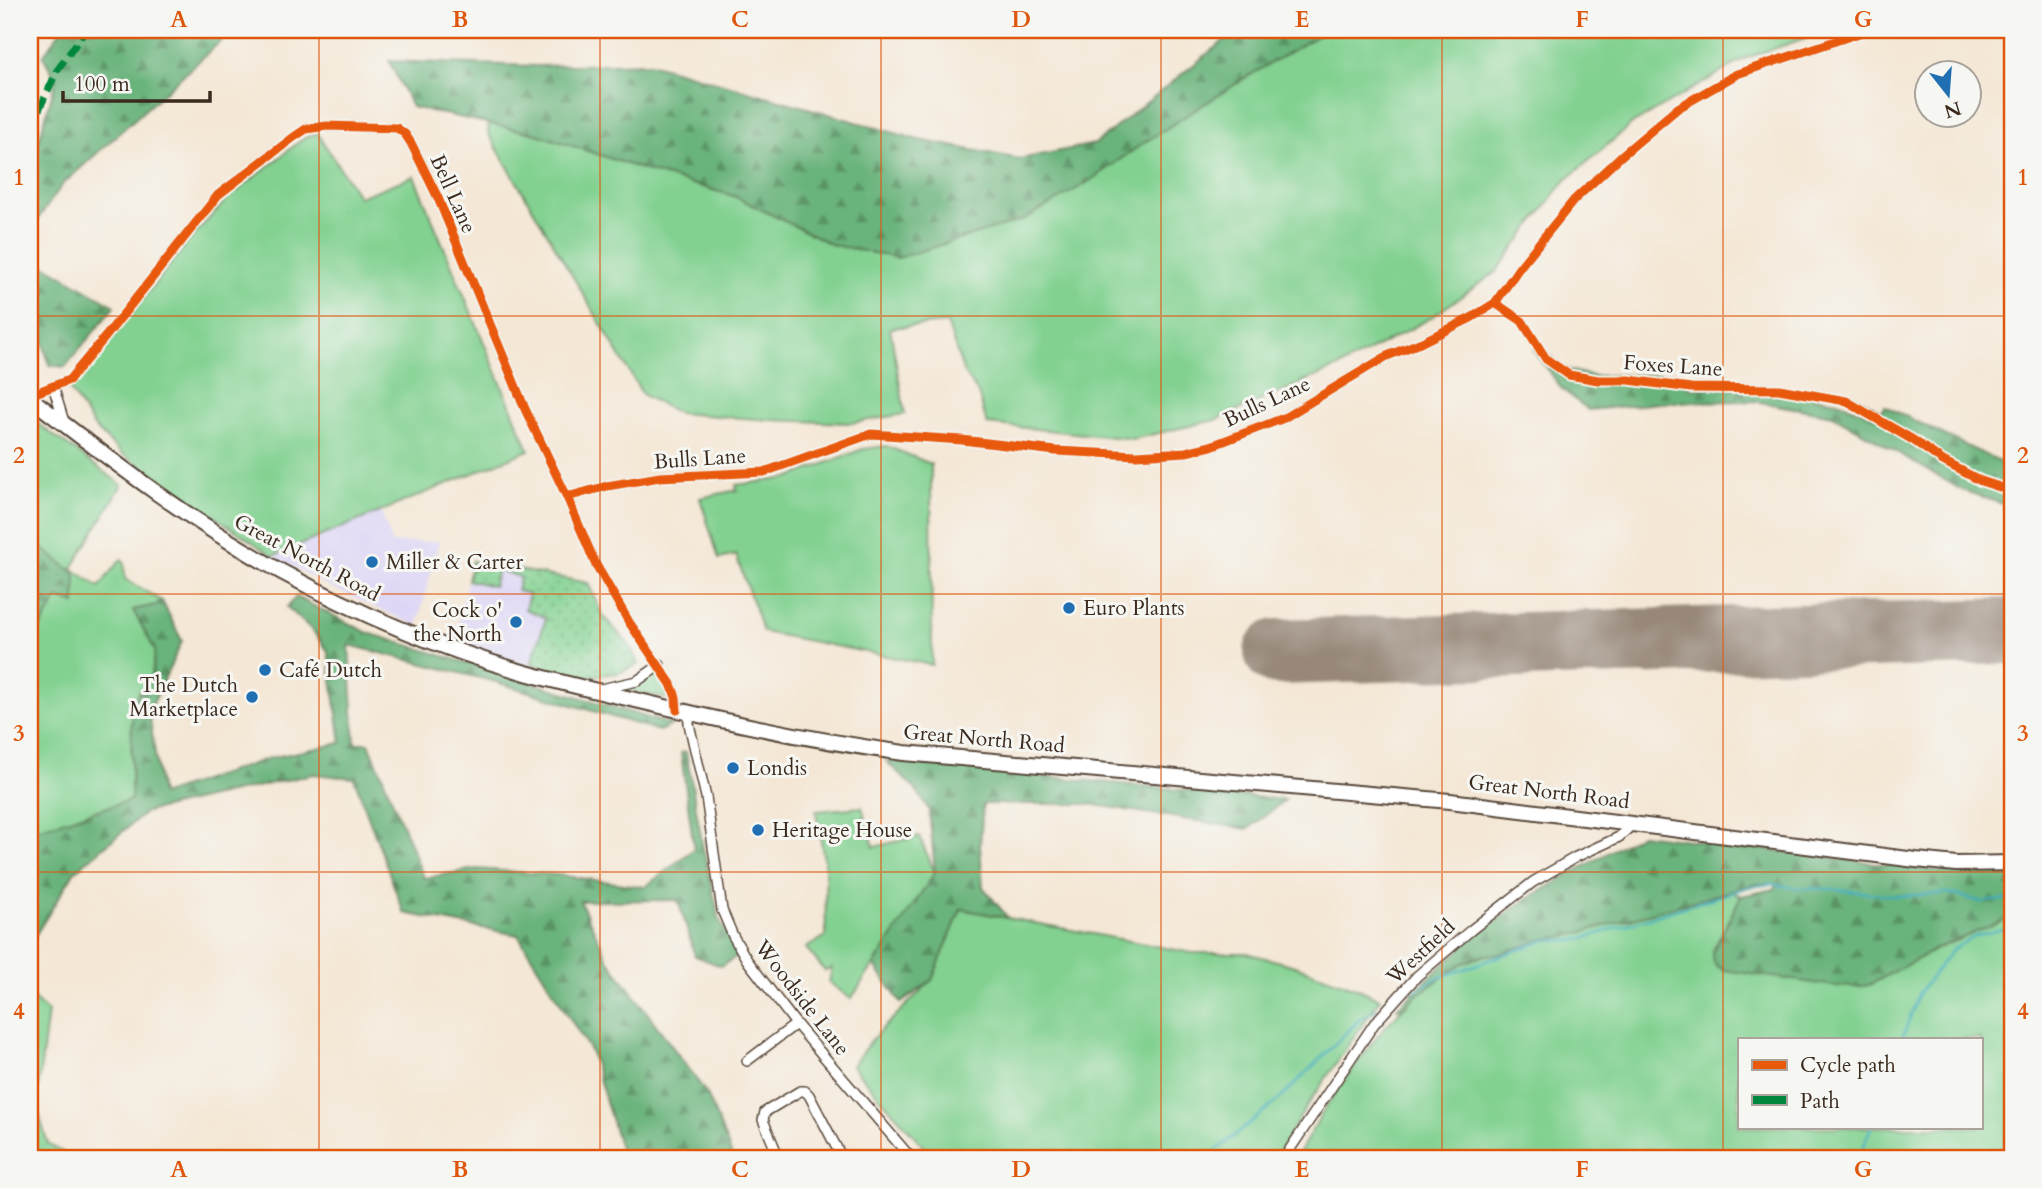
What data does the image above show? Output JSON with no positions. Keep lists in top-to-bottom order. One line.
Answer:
{"streets":{"main road":["Great North Road"],"street":["Bell Lane","Foxes Lane","Bulls Lane","Westfield","Woodside Lane"]},"crossings":[["Bell Lane","Bulls Lane"],["Bell Lane","Great North Road"],["Bell Lane","Woodside Lane"],["Foxes Lane","Bulls Lane"],["Great North Road","Westfield"],["Great North Road","Woodside Lane"]],"places":["Miller & Carter","Euro Plants","Cock o' the North","Café Dutch","The Dutch Marketplace","Londis","Heritage House"],"legend":["Cycle path","Path"],"scale_bar":"100 m","north":"bottom","grid":{"columns":["A","B","C","D","E","F","G"],"rows":["1","2","3","4"]}}
